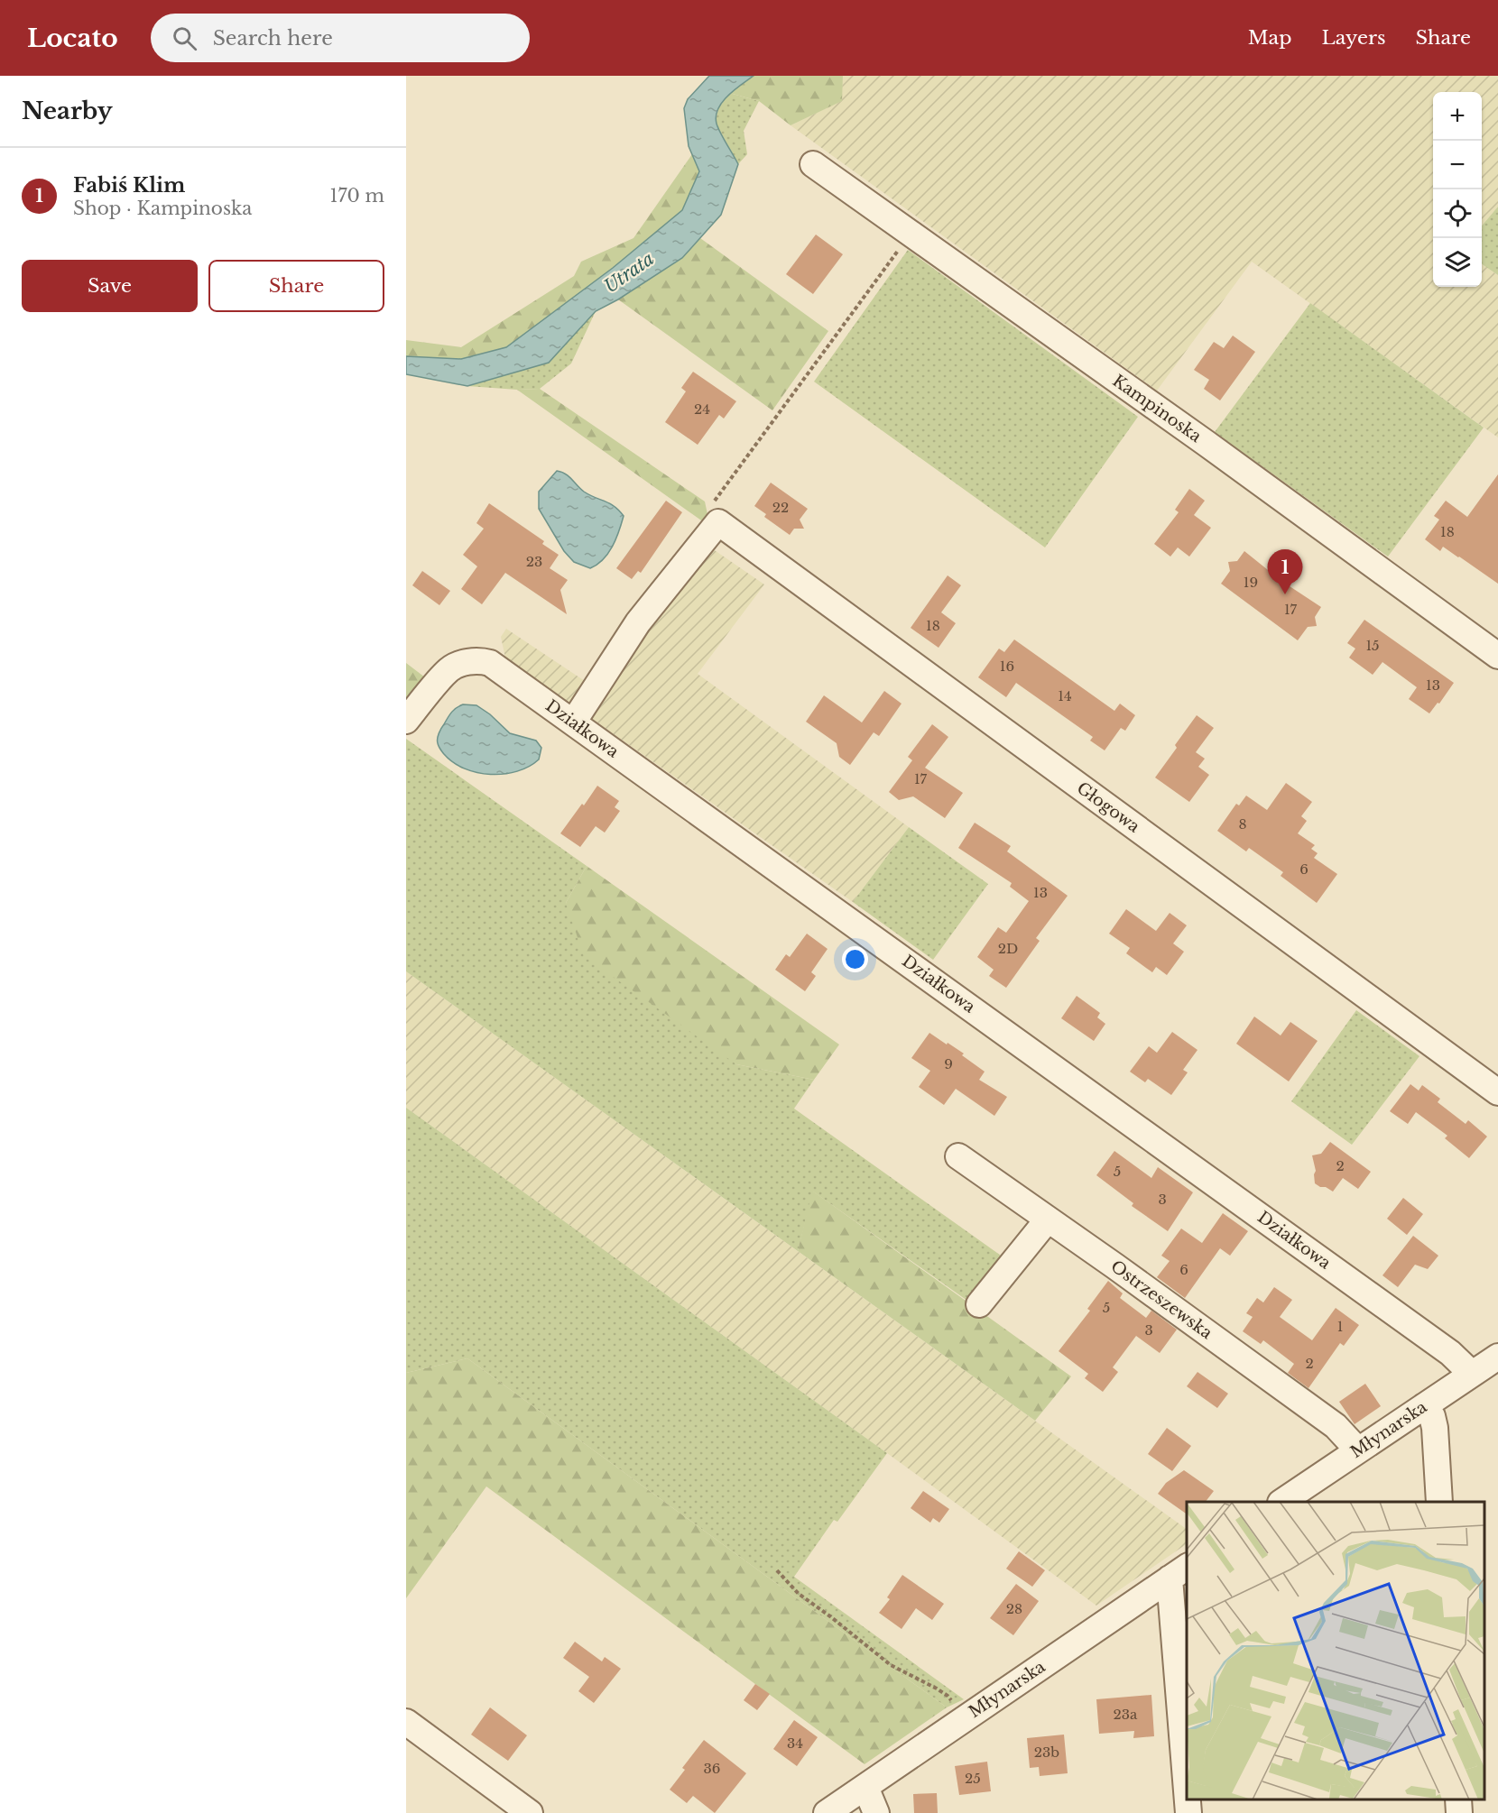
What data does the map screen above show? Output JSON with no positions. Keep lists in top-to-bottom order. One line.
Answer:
{"streets":{"street":["Kampinoska","Działkowa","Głogowa","Ostrzeszewska","Młynarska"]},"crossings":[["Działkowa","Młynarska"],["Ostrzeszewska","Młynarska"]],"water":["Utrata"],"house_numbers":["24","22","18","23","19","17","18","15","16","13","14","17","8","6","13","2D","9","2","5","3","6","5","1","3","2","28","23a","34","23b","36","25"],"page":{"header":"Locato","search":"Search here","nav":["Map","Layers","Share"],"heading":"Nearby","map_buttons":["+","−"],"list":[{"mark":"1","name":"Fabiś Klim","note":"Shop · Kampinoska","value":"170 m"}],"buttons":["Save","Share"],"pins":"1"}}
